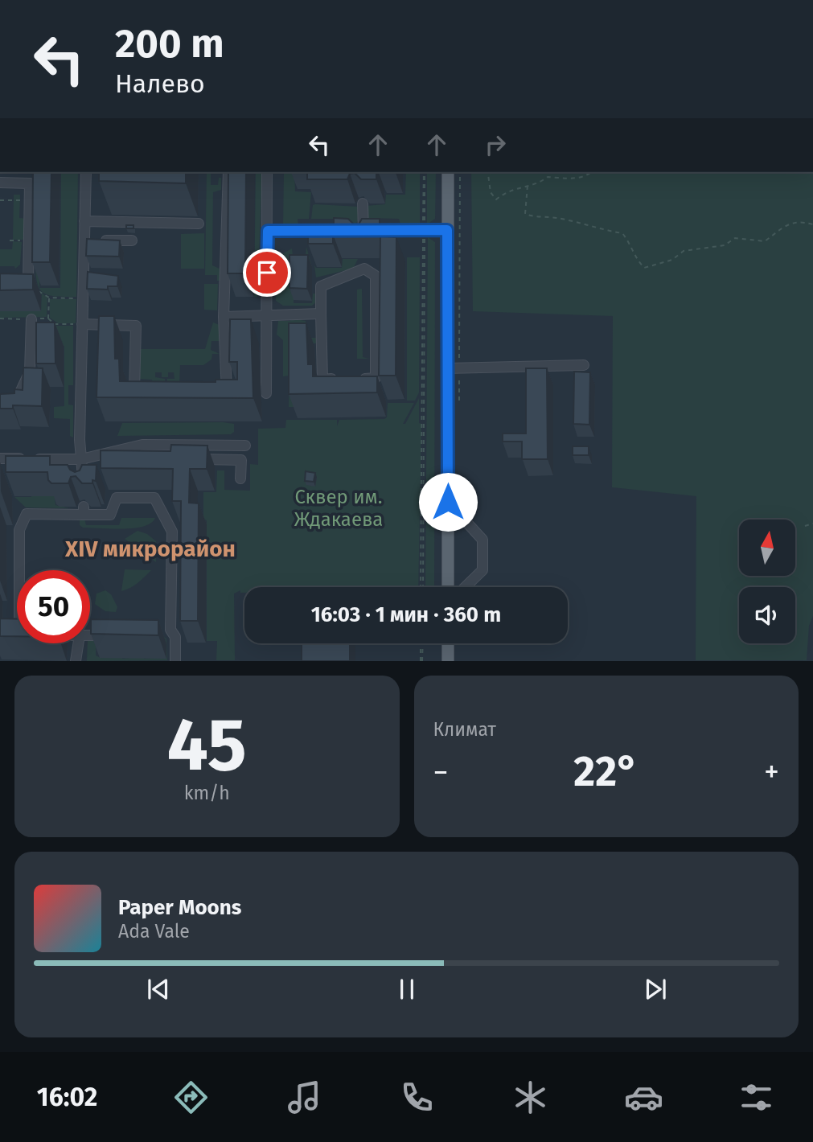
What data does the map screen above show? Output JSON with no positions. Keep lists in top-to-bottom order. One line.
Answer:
{"districts":["XIV микрорайон"],"parks":["Сквер им. Ждакаева"],"north":"top","page":{"turn":["200 m","Налево"],"limit":"50","trip":"16:03 · 1 мин · 360 m","tile":[["45","km/h"],"Климат"],"heat":["−","22°","+"],"song":["Paper Moons","Ada Vale"],"tabs":"16:02"}}
